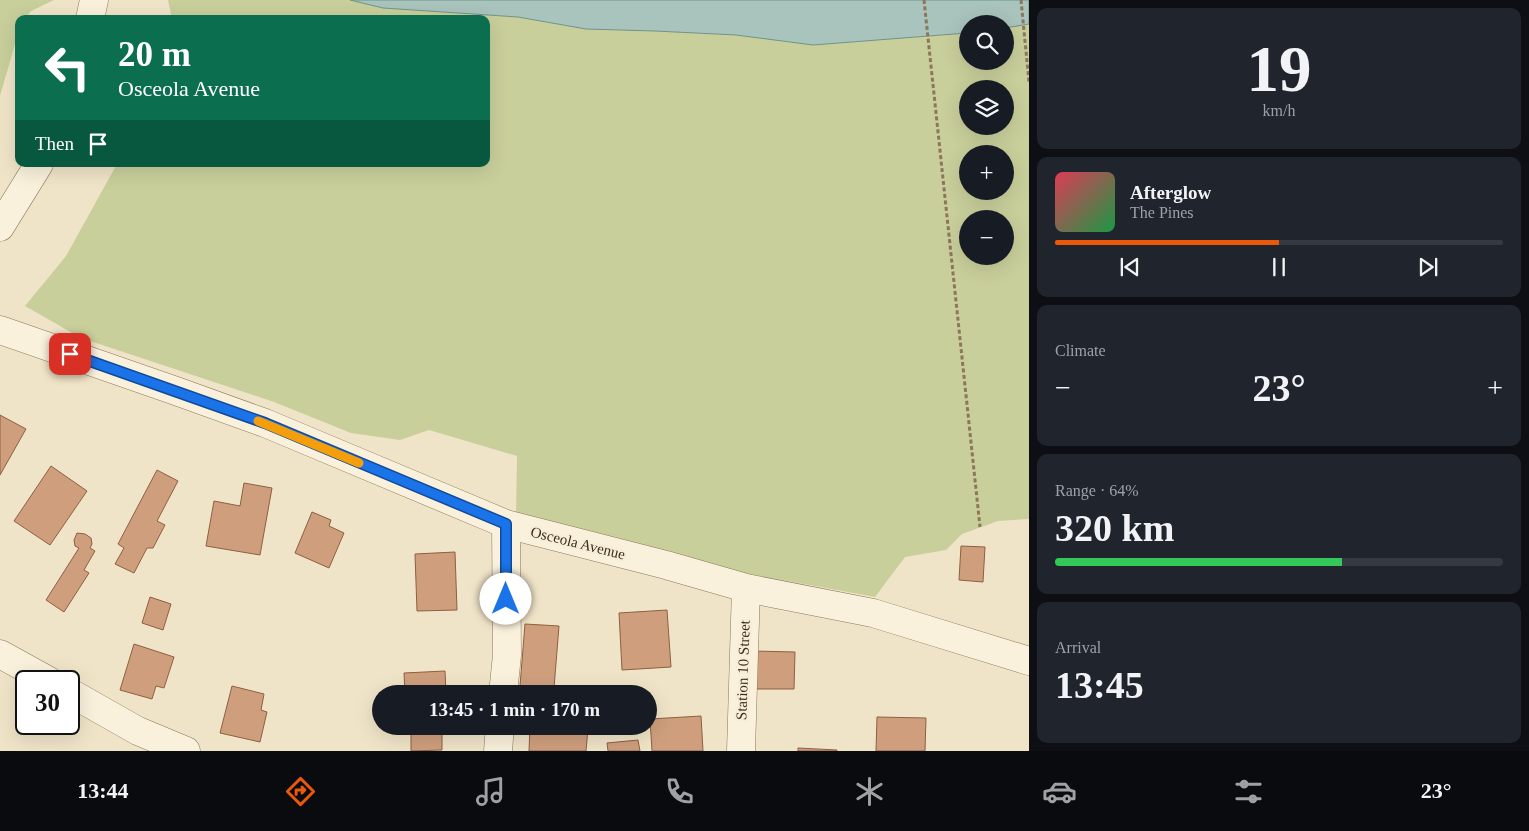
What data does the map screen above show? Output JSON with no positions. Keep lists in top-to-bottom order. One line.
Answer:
{"streets":{"street":["Osceola Avenue","Station 10 Street"]},"crossings":[["Osceola Avenue","Station 10 Street"]],"page":{"tile":[["19","km/h"],"Climate",["Range · 64%","320 km"],["Arrival","13:45"]],"map_buttons":["+","−"],"turn":["20 m","Osceola Avenue"],"then":"Then","song":["Afterglow","The Pines"],"heat":["−","23°","+"],"limit":"30","trip":"13:45 · 1 min · 170 m","tabs":["13:44","23°"]}}
